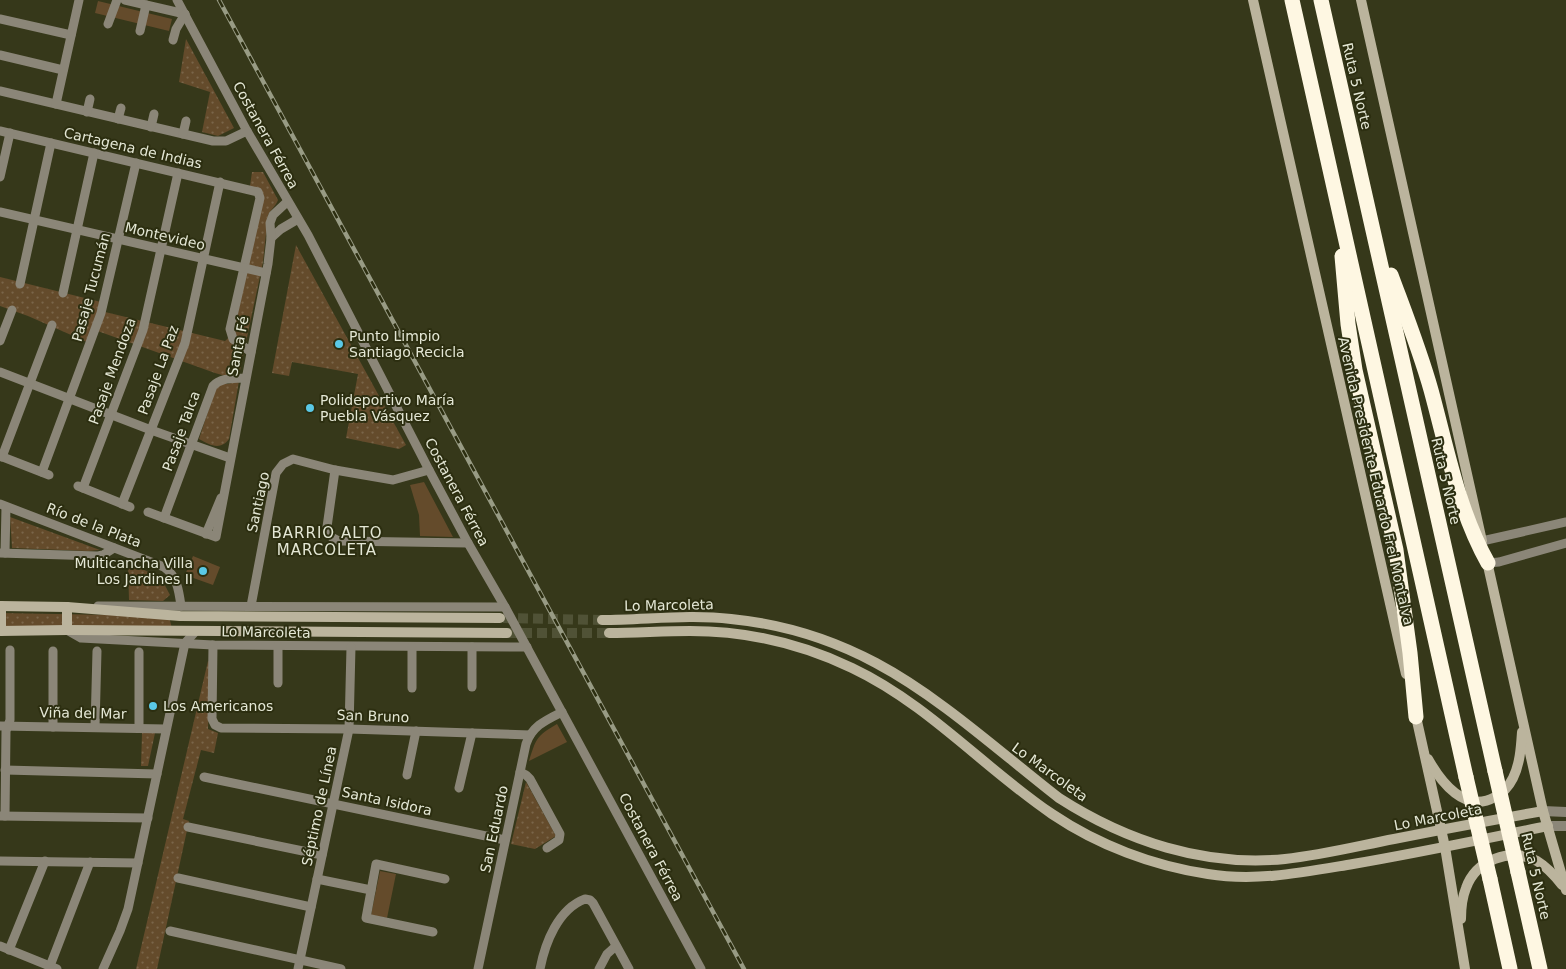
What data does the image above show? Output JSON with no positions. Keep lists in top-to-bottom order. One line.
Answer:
{"streets":{"highway":["Ruta 5 Norte"],"main road":["Avenida Presidente Eduardo Frei Montalva","Lo Marcoleta"],"street":["Costanera Férrea","Cartagena de Indias","Montevideo","Pasaje Tucumán","Santa Fé","Pasaje La Paz","Pasaje Mendoza","Pasaje Talca","Santiago","Río de la Plata","Viña del Mar","San Bruno","Santa Isidora","Séptimo de Línea","San Eduardo"]},"crossings":[["Costanera Férrea","Santa Fé"],["Costanera Férrea","Santiago"],["Costanera Férrea","Lo Marcoleta"],["Cartagena de Indias","Montevideo"],["Cartagena de Indias","Pasaje Tucumán"],["Cartagena de Indias","Pasaje La Paz"],["Cartagena de Indias","Pasaje Mendoza"],["Montevideo","Pasaje Tucumán"],["Montevideo","Santa Fé"],["Montevideo","Pasaje La Paz"],["Montevideo","Pasaje Mendoza"],["Santa Fé","Pasaje Talca"],["Pasaje La Paz","Pasaje Mendoza"],["Avenida Presidente Eduardo Frei Montalva","Lo Marcoleta"],["Santiago","Lo Marcoleta"],["Río de la Plata","Lo Marcoleta"],["Lo Marcoleta","San Bruno"],["Lo Marcoleta","Séptimo de Línea"],["San Bruno","Séptimo de Línea"],["San Bruno","San Eduardo"],["Santa Isidora","Séptimo de Línea"],["Santa Isidora","San Eduardo"]],"districts":["BARRIO ALTO MARCOLETA"],"places":["Punto Limpio Santiago Recicla","Polideportivo María Puebla Vásquez","Multicancha Villa Los Jardines II","Los Americanos"]}
